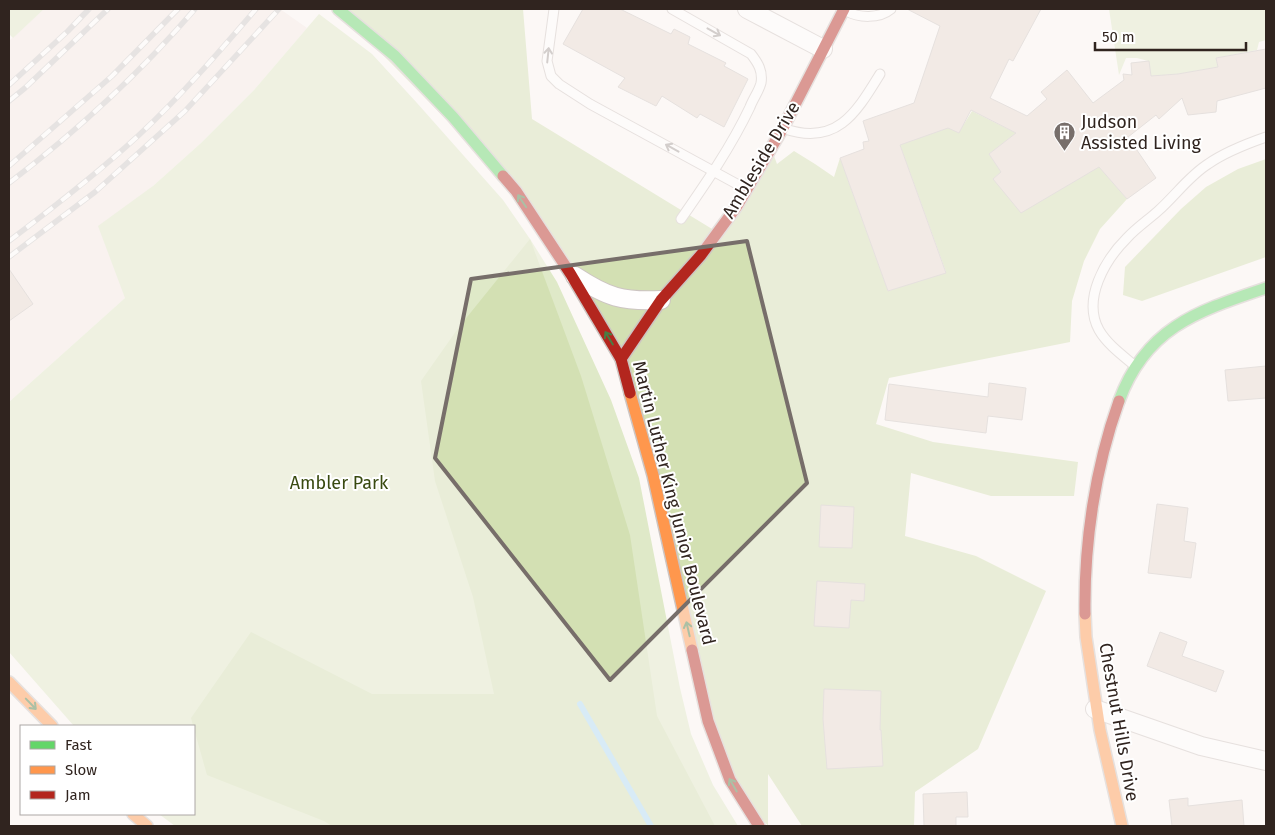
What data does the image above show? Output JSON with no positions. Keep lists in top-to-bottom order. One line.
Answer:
{"streets":{"street":["Ambleside Drive","Martin Luther King Junior Boulevard","Chestnut Hills Drive"]},"crossings":[["Ambleside Drive","Martin Luther King Junior Boulevard"]],"one_way":["Martin Luther King Junior Boulevard"],"parks":["Ambler Park"],"places":{"building":["Judson Assisted Living"]},"legend":["Fast","Slow","Jam"],"scale_bar":"50 m"}
